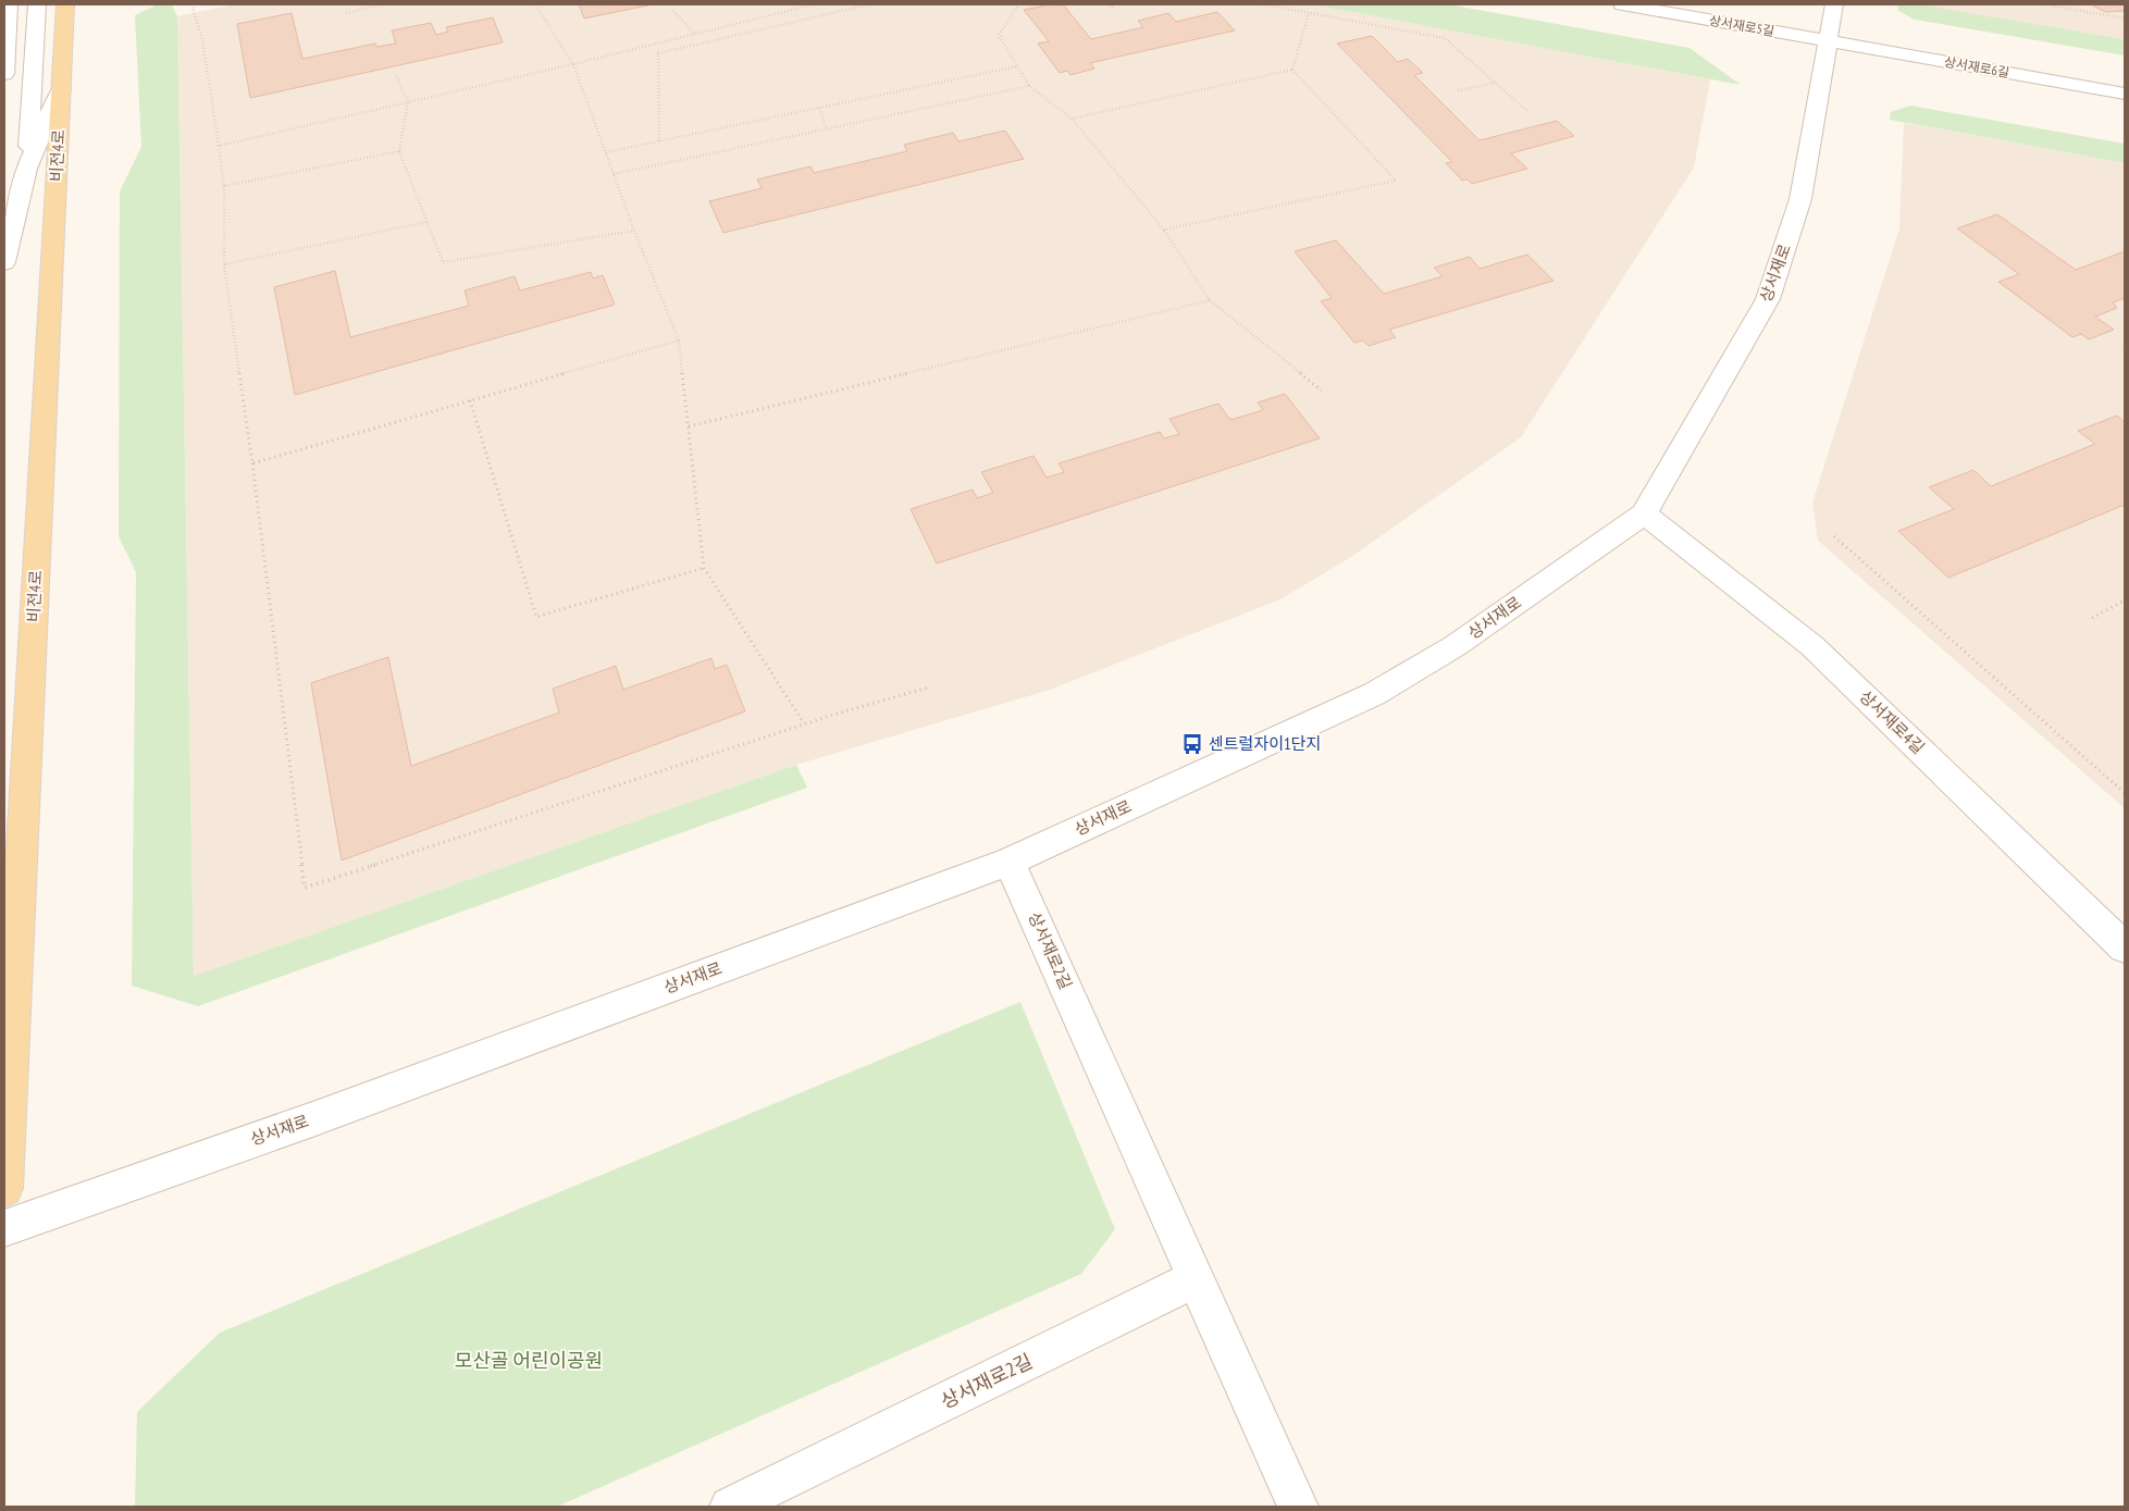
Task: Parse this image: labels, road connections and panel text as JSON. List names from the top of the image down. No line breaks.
{"streets":{"main road":["비전4로"],"street":["상서재로5길","상서재로6길","상서재로","상서재로4길","상서재로2길"]},"crossings":[["상서재로5길","상서재로6길"],["상서재로5길","상서재로"],["상서재로6길","상서재로"],["상서재로","상서재로4길"],["상서재로","상서재로2길"]],"parks":["모산골 어린이공원"],"places":{"bus stop":["센트럴자이1단지"]}}
